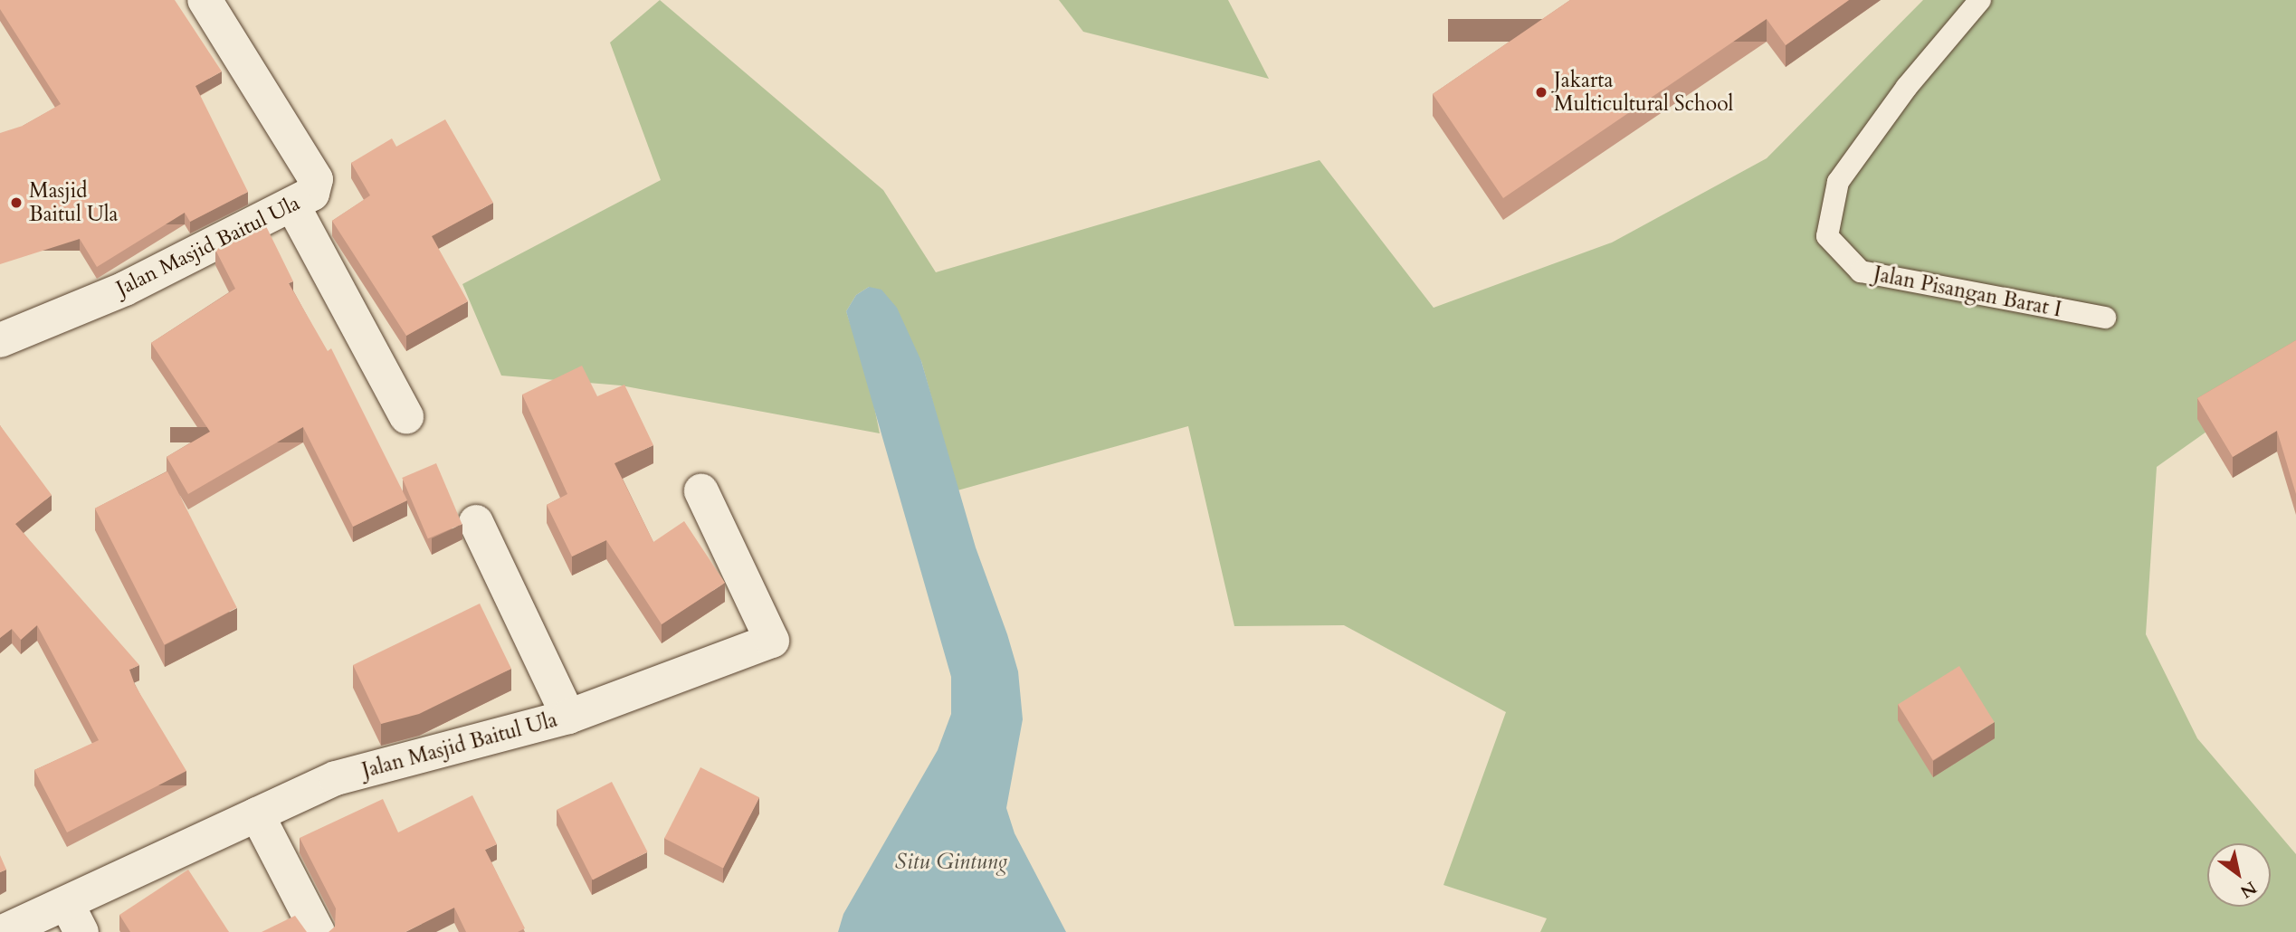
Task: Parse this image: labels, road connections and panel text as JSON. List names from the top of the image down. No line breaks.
{"streets":{"street":["Jalan Masjid Baitul Ula"],"lane":["Jalan Pisangan Barat I"]},"water":["Situ Gintung"],"places":["Jakarta Multicultural School","Masjid Baitul Ula"],"north":"bottom right"}
